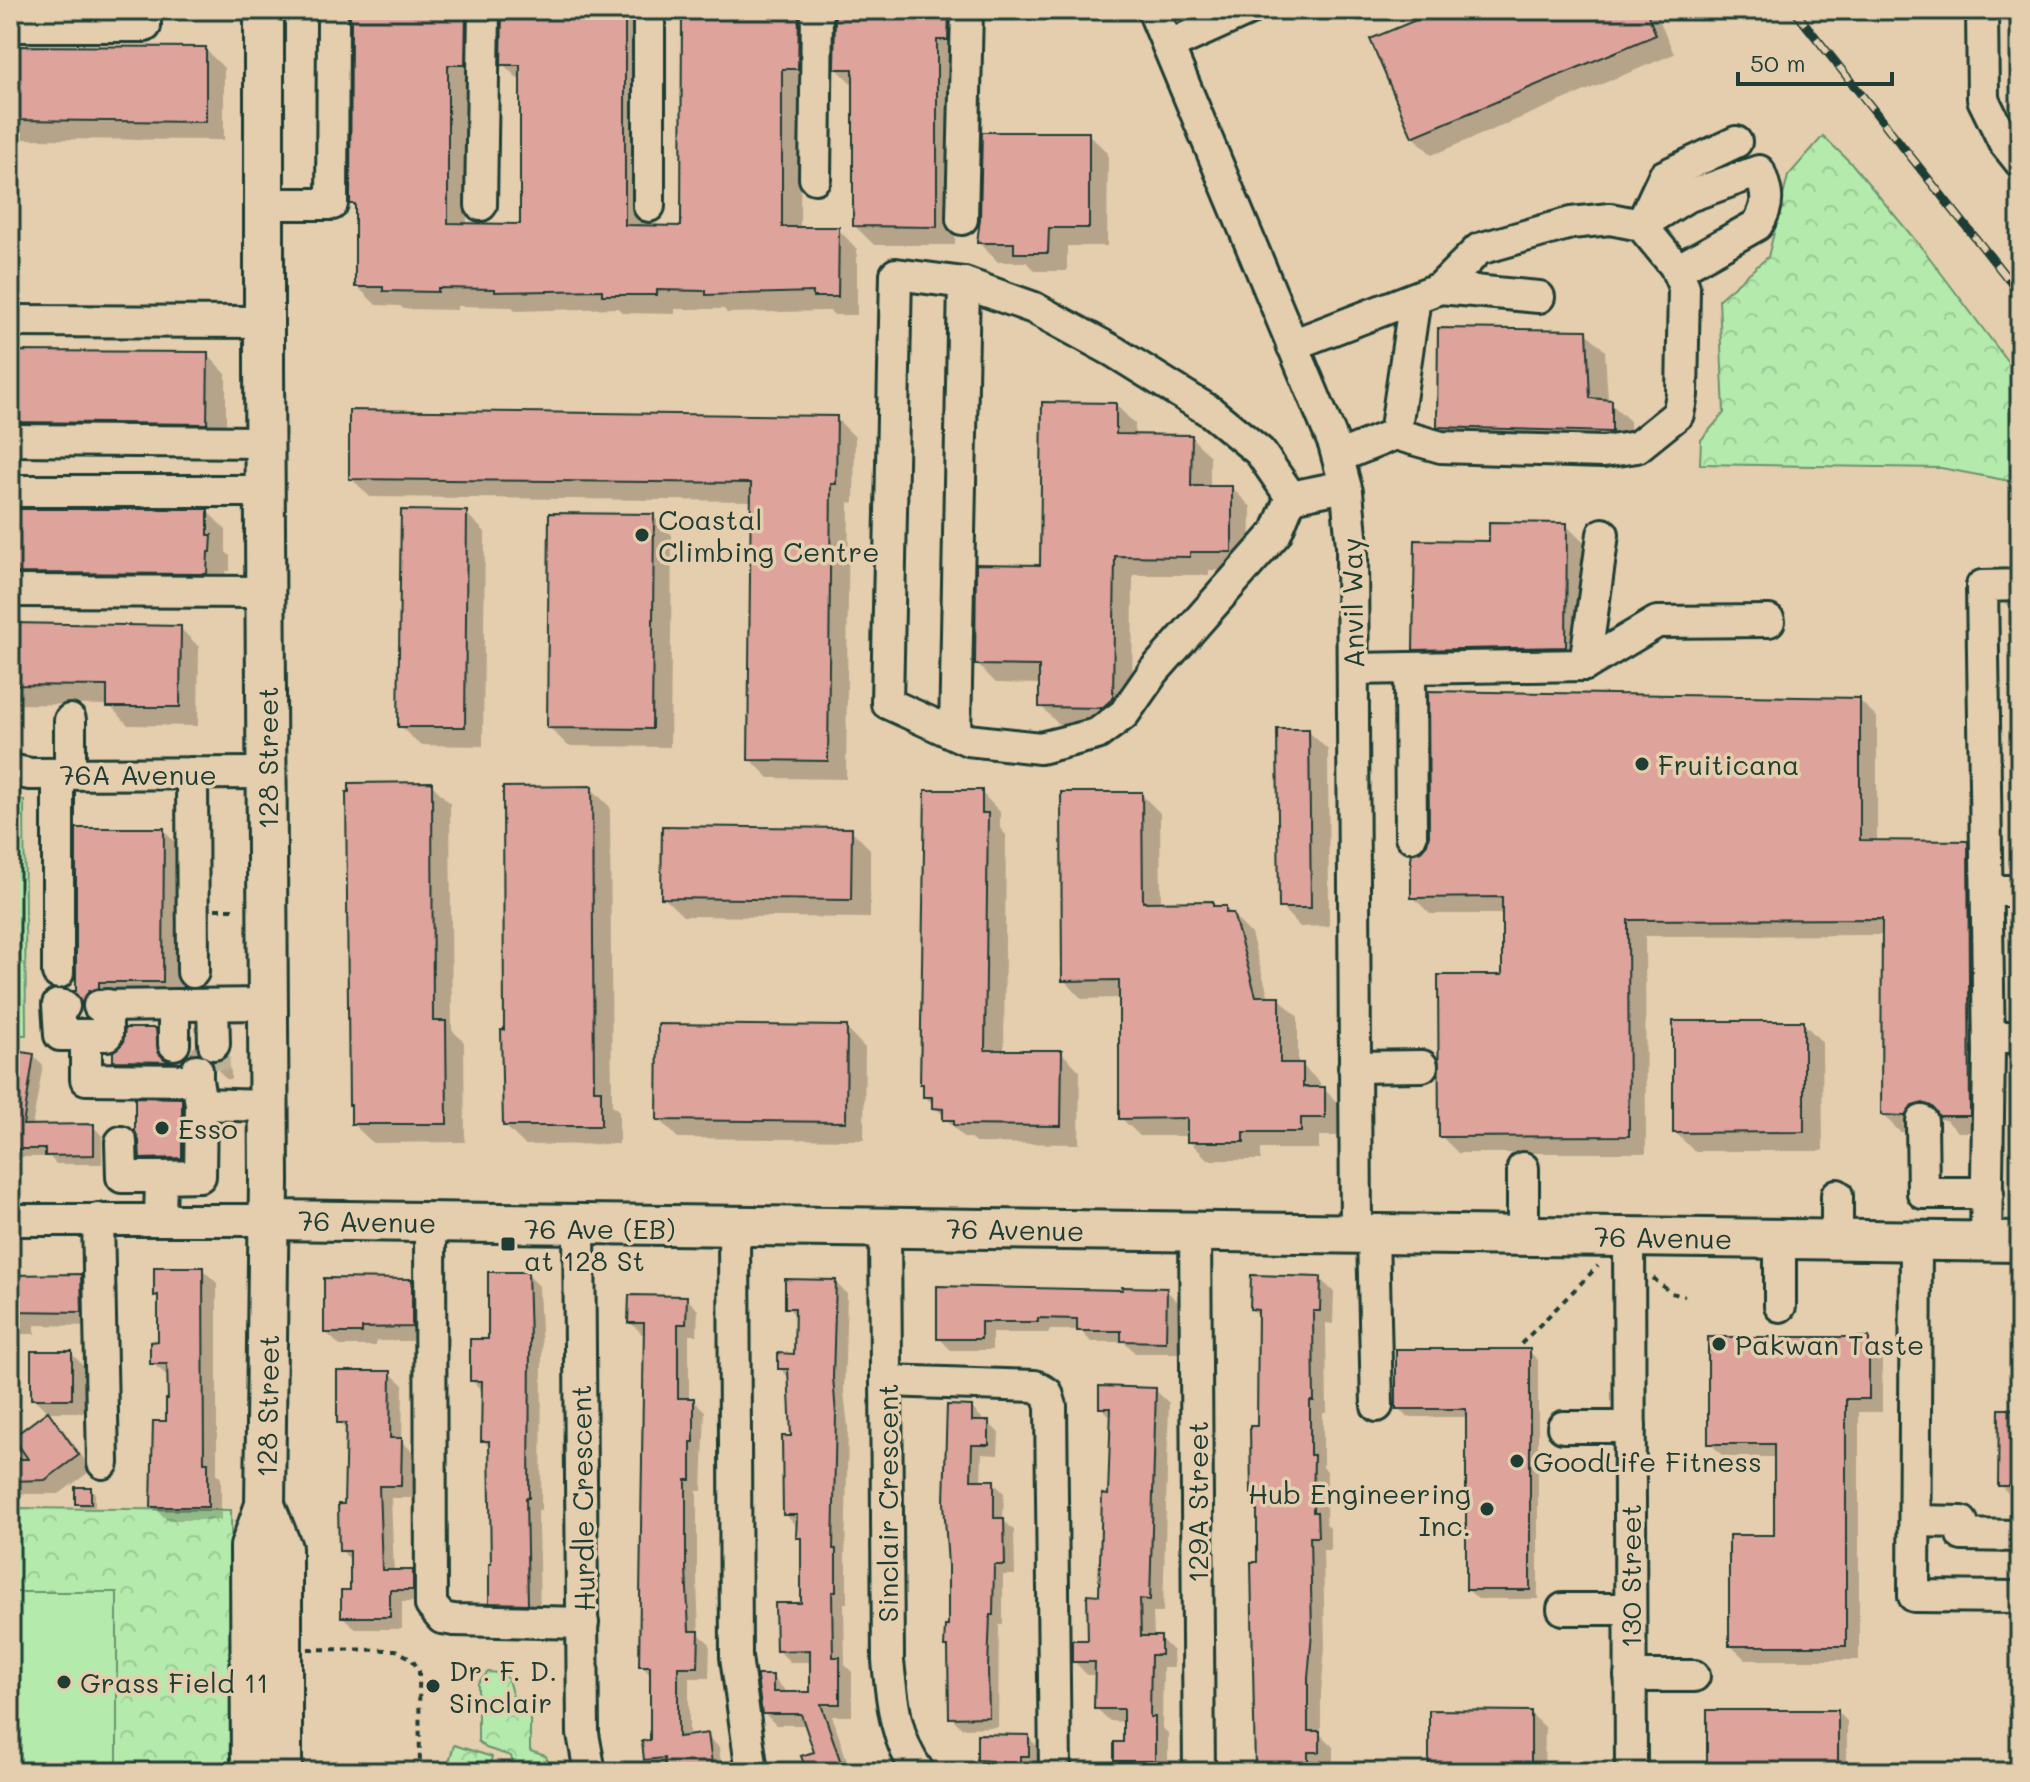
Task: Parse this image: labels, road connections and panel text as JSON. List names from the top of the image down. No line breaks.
{"streets":{"main road":["128 Street","76 Avenue"],"street":["Anvil Way","76A Avenue","Hurdle Crescent","129A Street","Sinclair Crescent","130 Street"]},"crossings":[["Anvil Way","76 Avenue"],["128 Street","76A Avenue"],["128 Street","76 Avenue"],["76 Avenue","Hurdle Crescent"],["76 Avenue","129A Street"],["76 Avenue","Sinclair Crescent"],["76 Avenue","130 Street"]],"places":{"other":["Coastal Climbing Centre","Fruiticana","Esso","Pakwan Taste","GoodLife Fitness","Hub Engineering Inc.","Grass Field 11","Dr. F. D. Sinclair"],"transit":["76 Ave (EB) at 128 St"]},"scale_bar":"50 m"}
